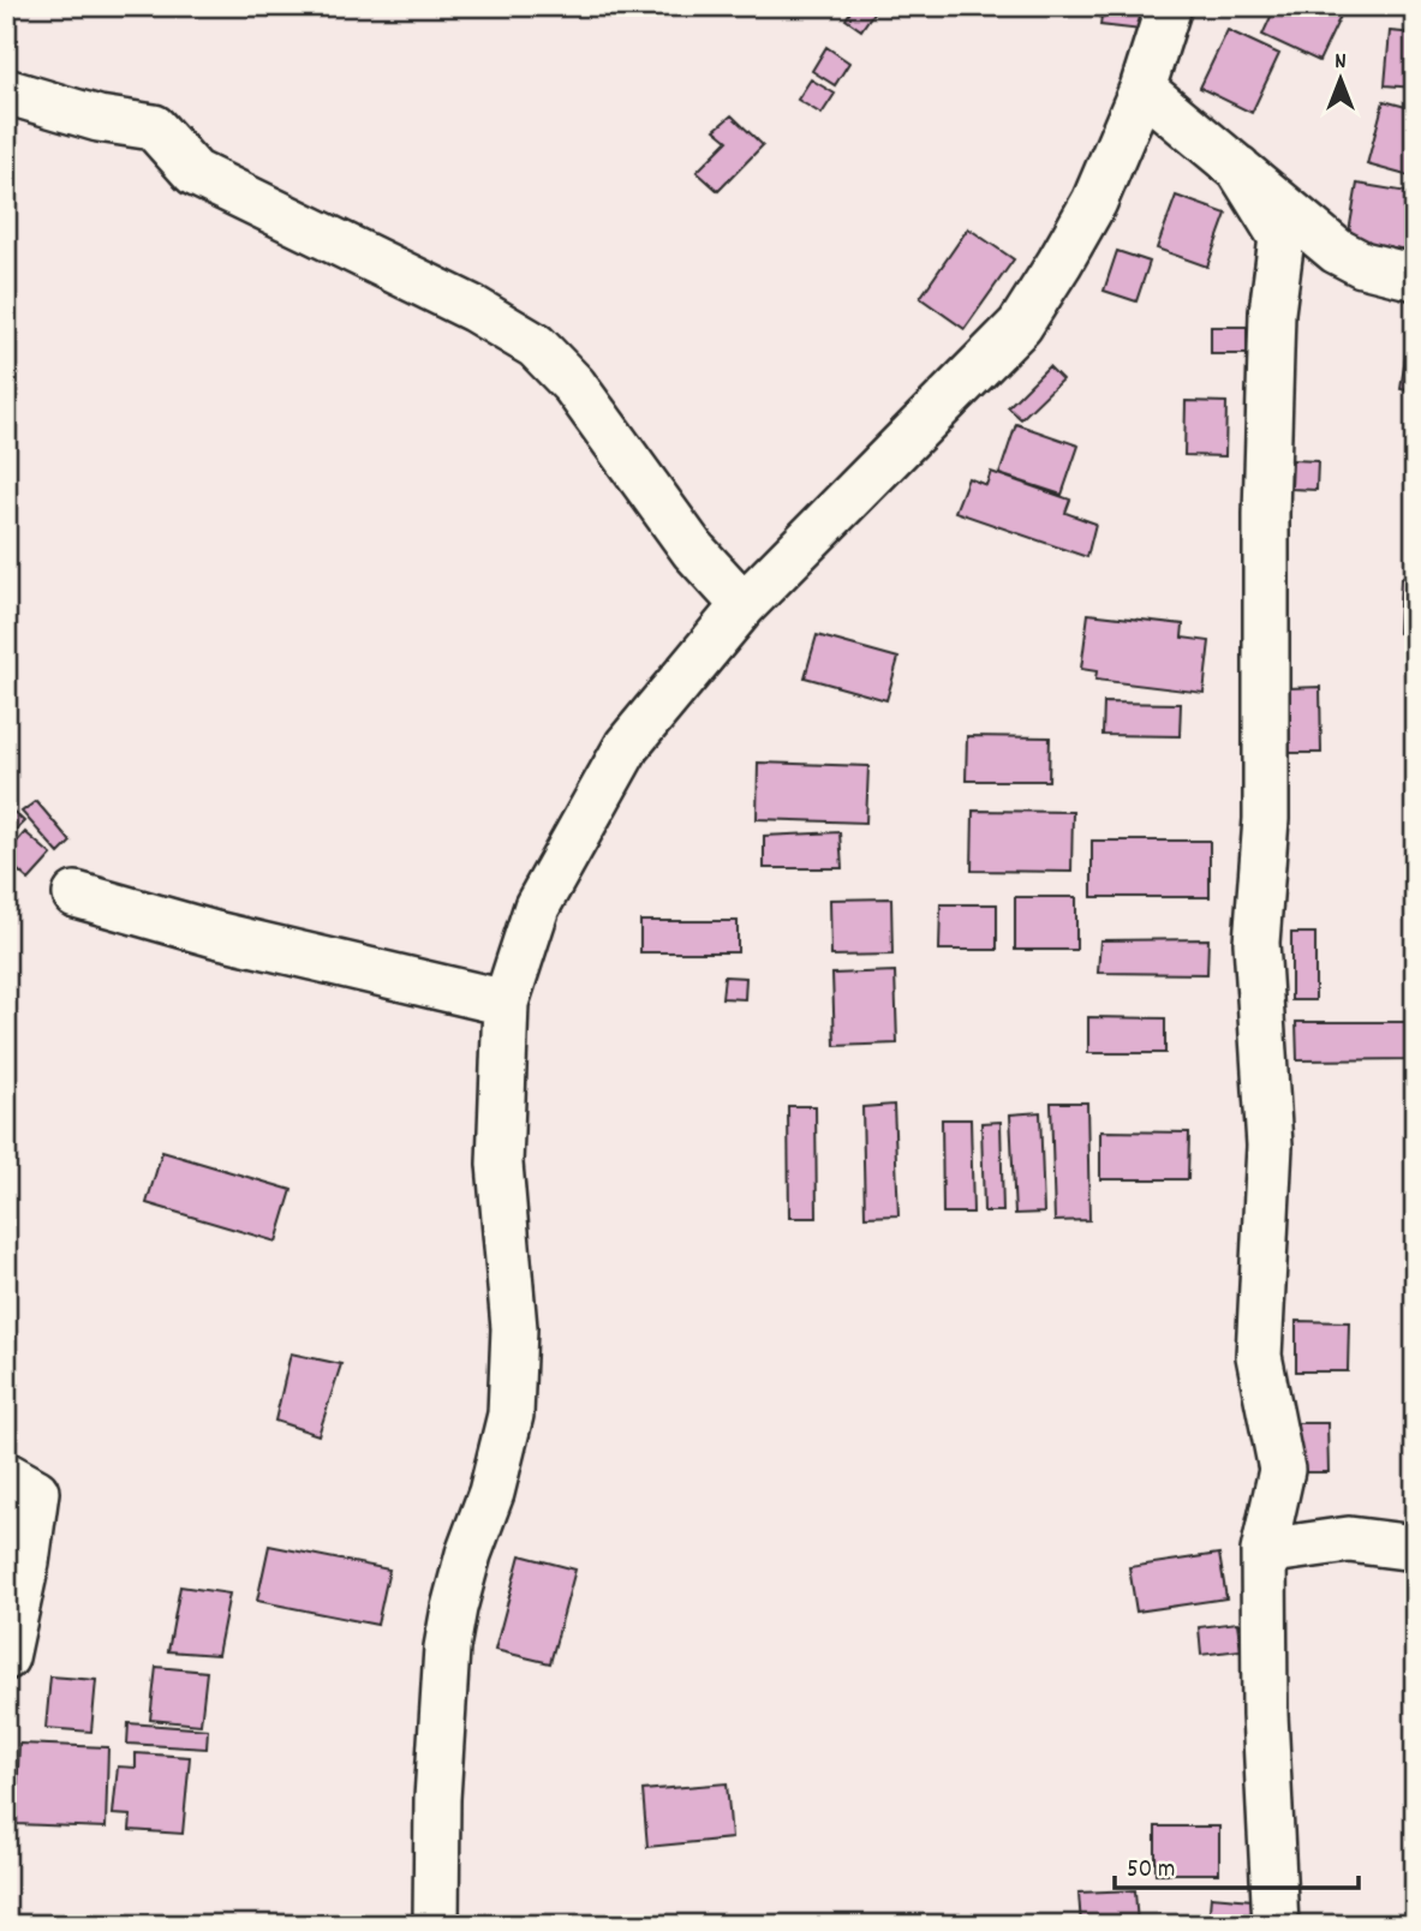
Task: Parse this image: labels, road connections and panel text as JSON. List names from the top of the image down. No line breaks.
{"scale_bar":"50 m","north":"top"}
